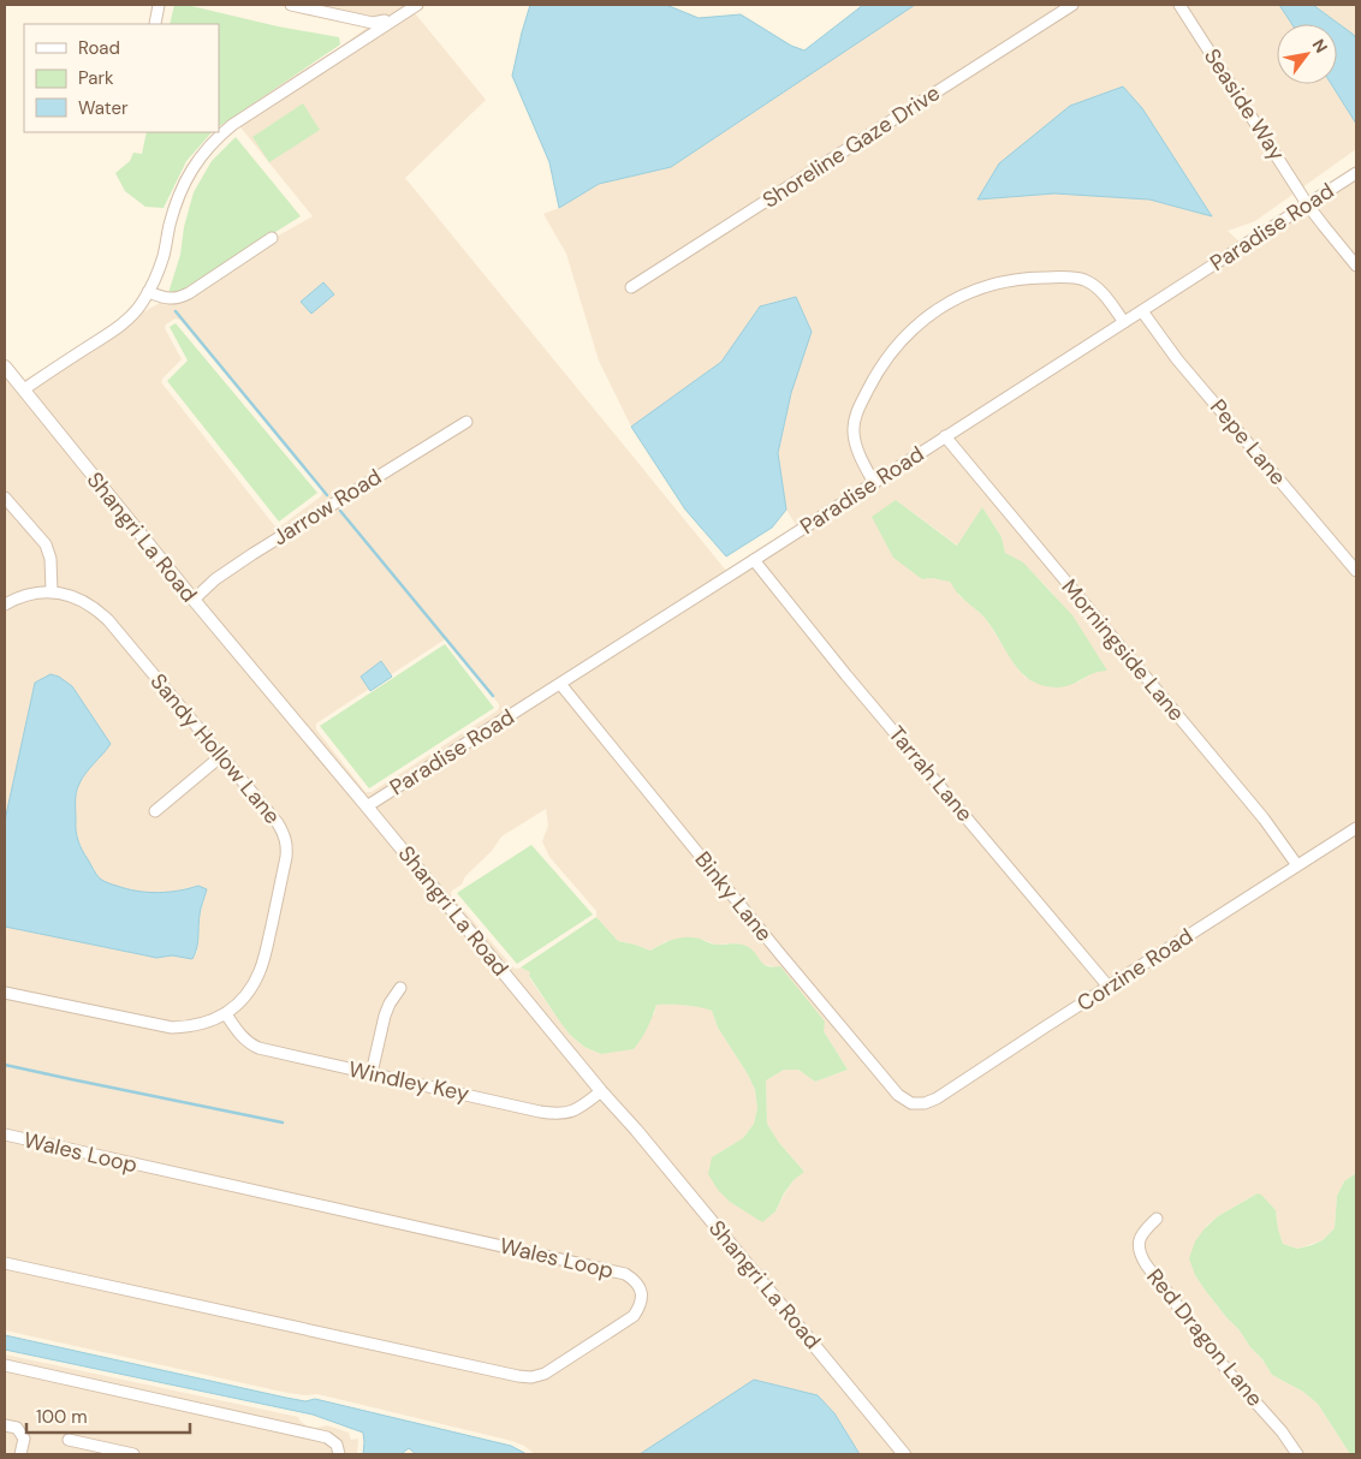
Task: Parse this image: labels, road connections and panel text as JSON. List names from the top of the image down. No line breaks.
{"streets":{"street":["Seaside Way","Shoreline Gaze Drive","Paradise Road","Pepe Lane","Jarrow Road","Shangri La Road","Morningside Lane","Sandy Hollow Lane","Tarrah Lane","Binky Lane","Corzine Road","Windley Key","Wales Loop","Red Dragon Lane"]},"crossings":[["Seaside Way","Paradise Road"],["Paradise Road","Pepe Lane"],["Paradise Road","Shangri La Road"],["Paradise Road","Morningside Lane"],["Paradise Road","Tarrah Lane"],["Paradise Road","Binky Lane"],["Jarrow Road","Shangri La Road"],["Shangri La Road","Windley Key"],["Morningside Lane","Corzine Road"],["Sandy Hollow Lane","Windley Key"],["Tarrah Lane","Corzine Road"],["Binky Lane","Corzine Road"]],"legend":["Road","Park","Water"],"scale_bar":"100 m","north":"top right"}
